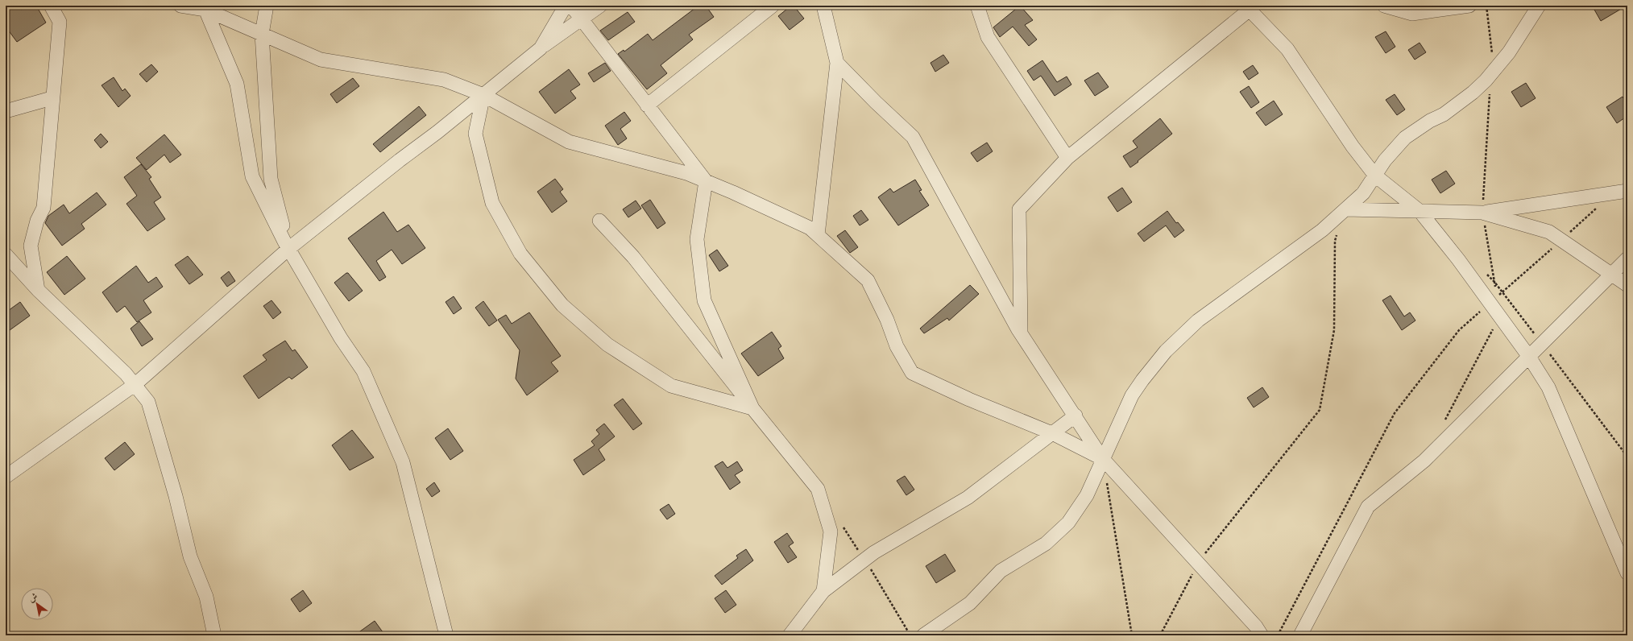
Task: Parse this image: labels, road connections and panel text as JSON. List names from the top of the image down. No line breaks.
{"north":"top left"}
